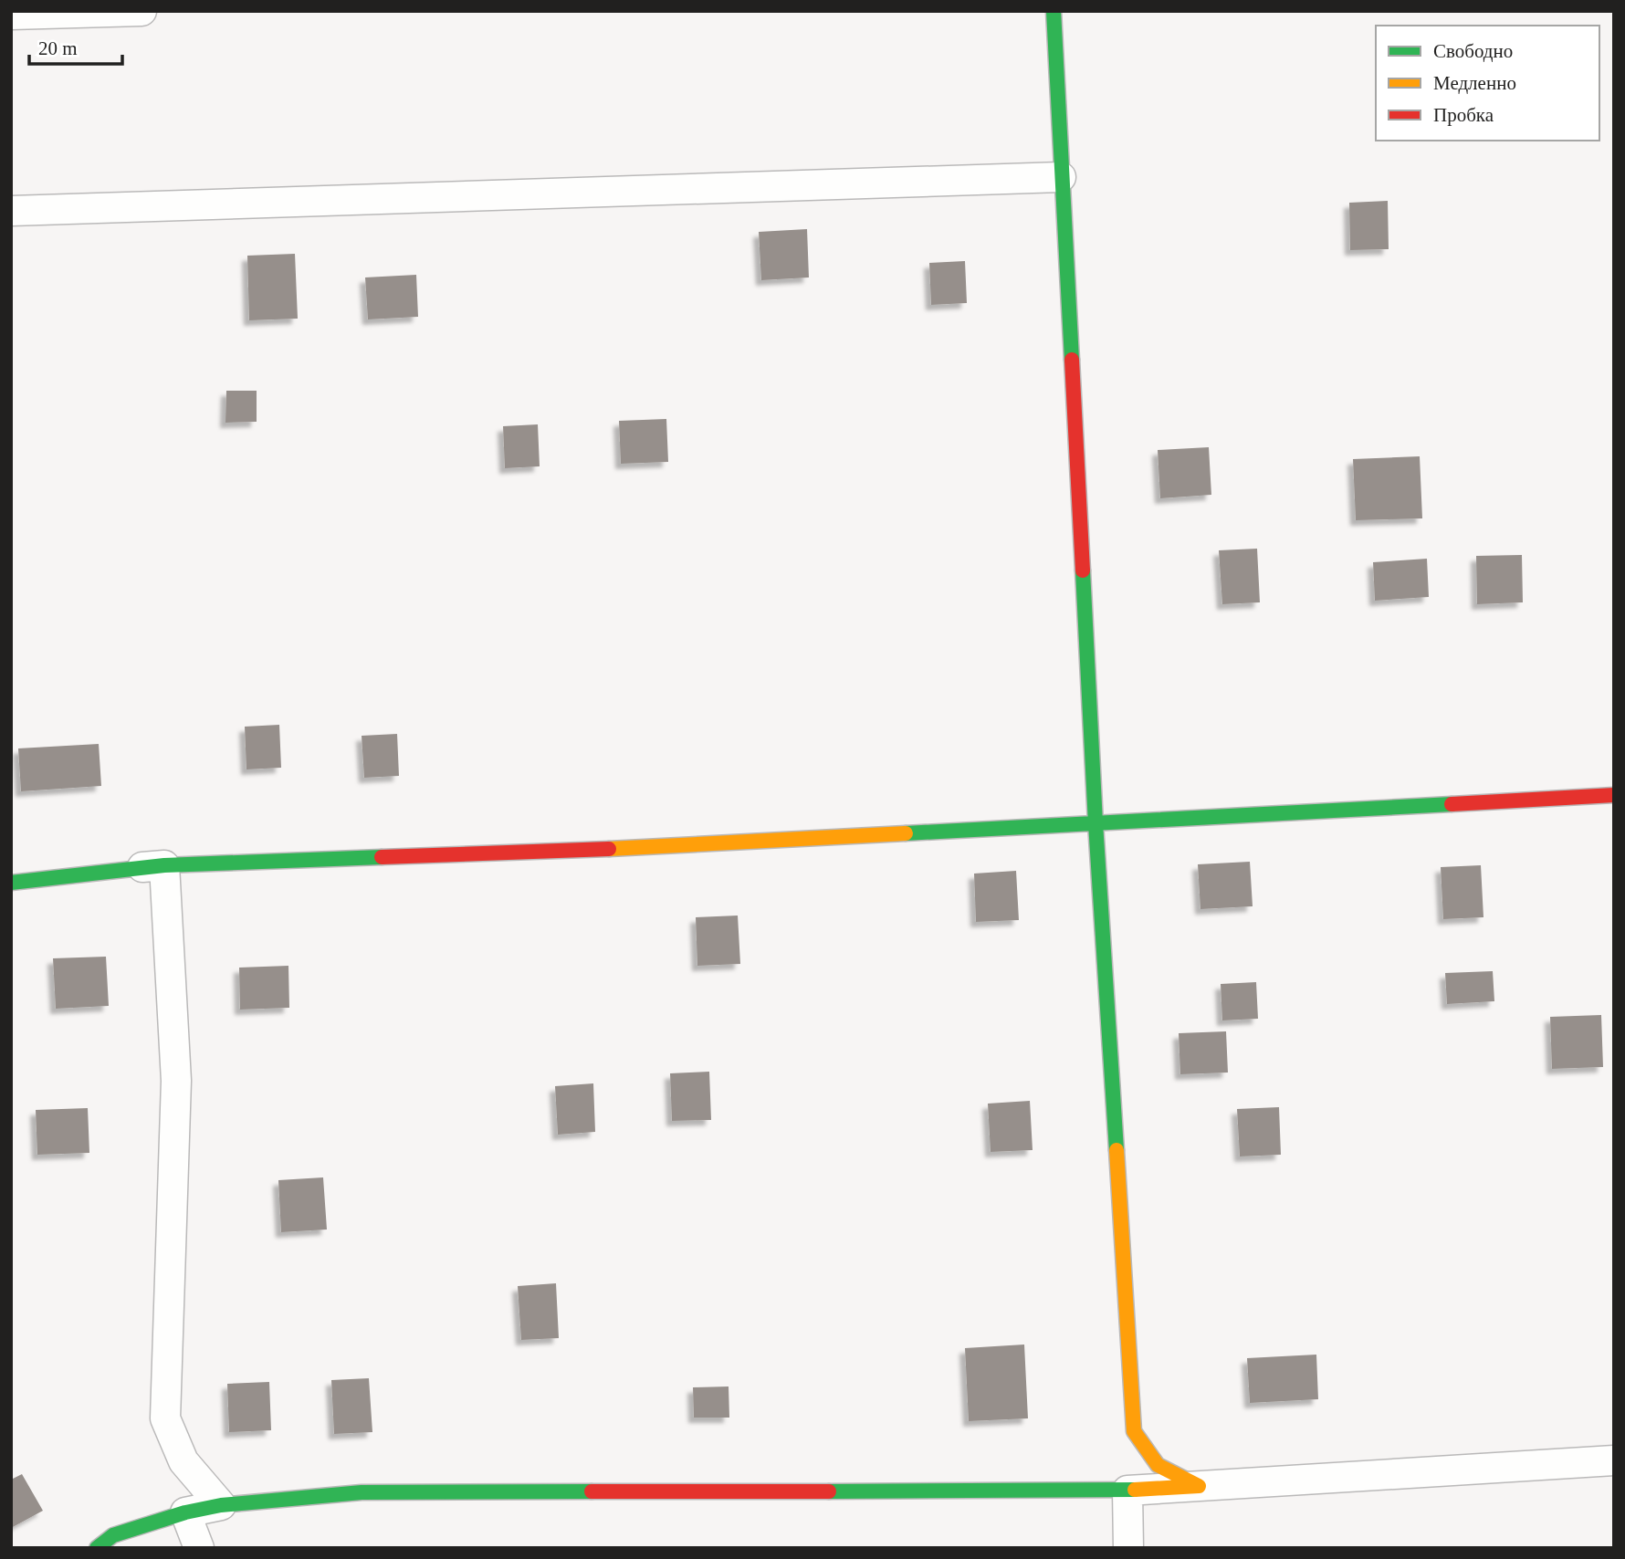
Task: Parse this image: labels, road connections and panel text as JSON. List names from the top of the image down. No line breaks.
{"legend":["Свободно","Медленно","Пробка"],"scale_bar":"20 m"}
